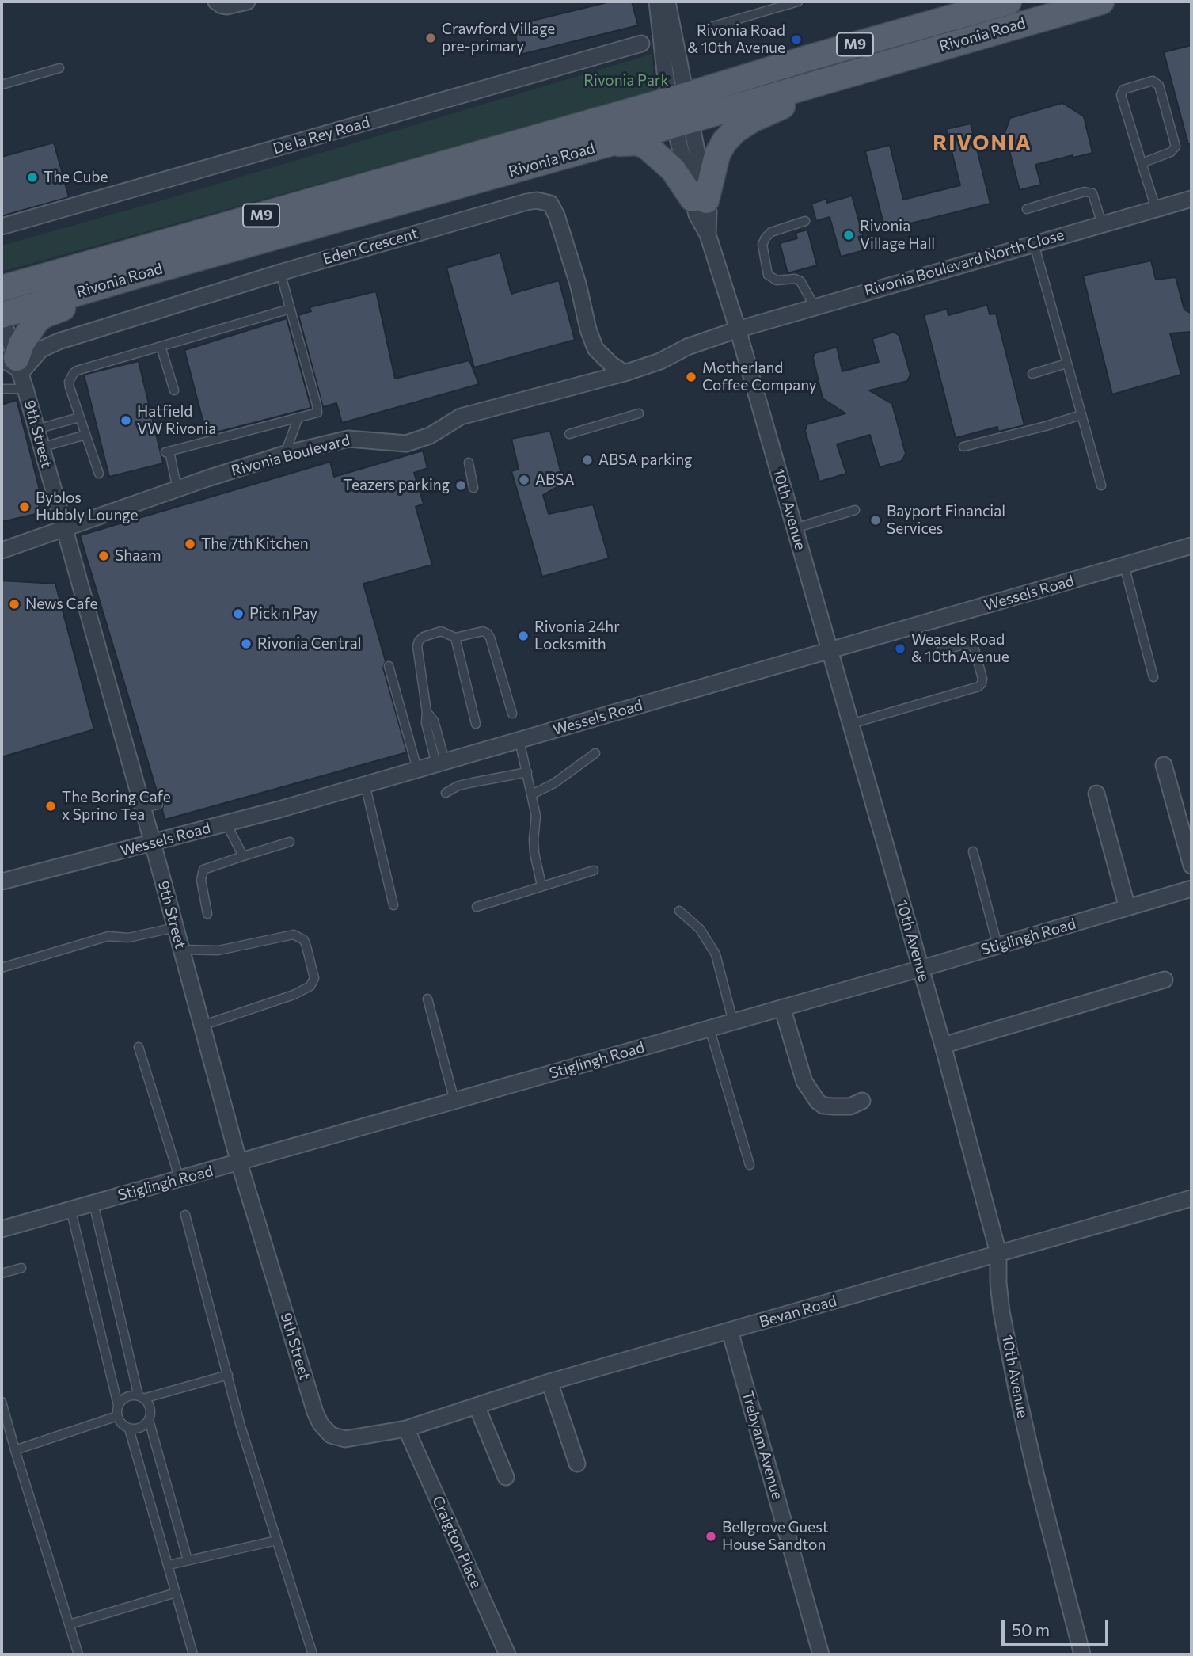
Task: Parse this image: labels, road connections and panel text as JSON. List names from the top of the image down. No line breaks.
{"streets":{"main road":["Rivonia Road","M9"],"street":["De la Rey Road","Eden Crescent","Rivonia Boulevard North Close","9th Street","Rivonia Boulevard","10th Avenue","Wessels Road","Stiglingh Road","Bevan Road","Trebyam Avenue","Craigton Place"]},"crossings":[["Rivonia Road","9th Street"],["Rivonia Road","10th Avenue"],["Eden Crescent","9th Street"],["Eden Crescent","Rivonia Boulevard"],["Rivonia Boulevard North Close","Rivonia Boulevard"],["Rivonia Boulevard North Close","10th Avenue"],["9th Street","Rivonia Boulevard"],["9th Street","Wessels Road"],["9th Street","Stiglingh Road"],["9th Street","Bevan Road"],["9th Street","Craigton Place"],["Rivonia Boulevard","10th Avenue"],["10th Avenue","Wessels Road"],["10th Avenue","Stiglingh Road"],["10th Avenue","Bevan Road"],["Bevan Road","Trebyam Avenue"],["Bevan Road","Craigton Place"]],"districts":["RIVONIA"],"parks":["Rivonia Park"],"places":["Crawford Village pre-primary","Rivonia Road & 10th Avenue","The Cube","Rivonia Village Hall","Motherland Coffee Company","Hatfield VW Rivonia","ABSA parking","ABSA","Teazers parking","Byblos Hubbly Lounge","Bayport Financial Services","The 7th Kitchen","Shaam","News Cafe","Pick n Pay","Rivonia 24hr Locksmith","Rivonia Central","Weasels Road & 10th Avenue","The Boring Cafe x Sprino Tea","Bellgrove Guest House Sandton"],"scale_bar":"50 m"}
